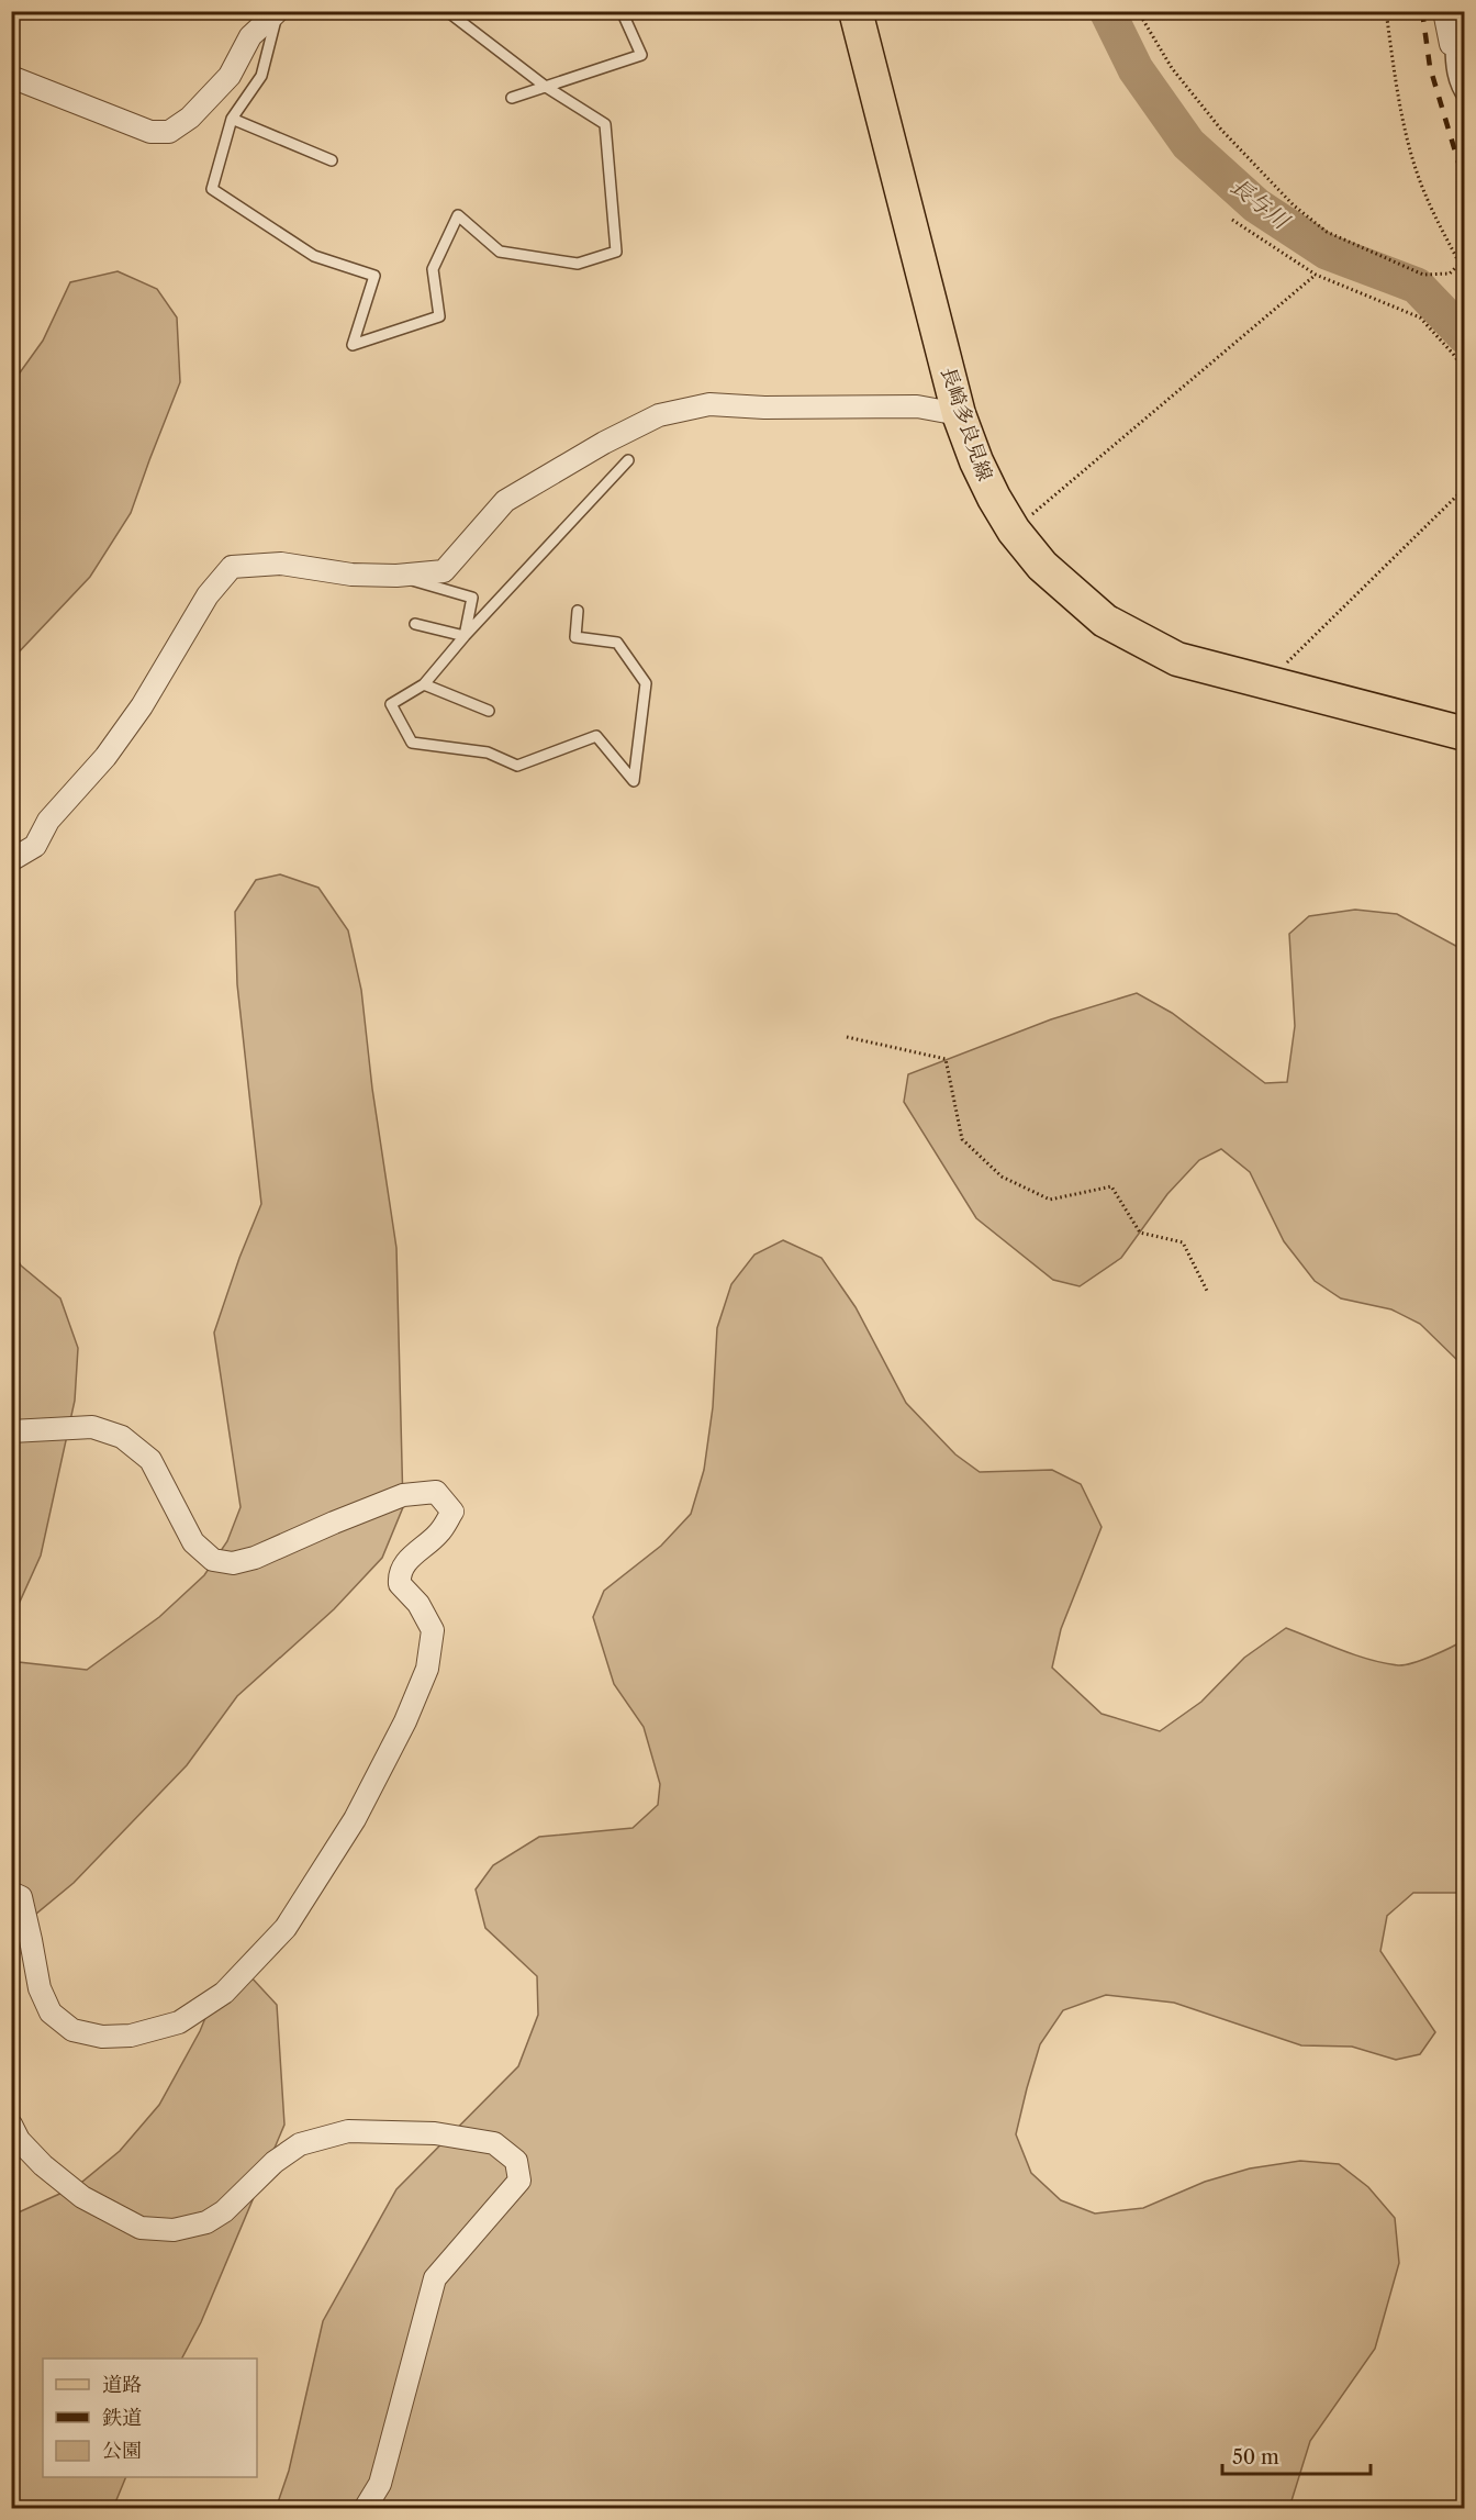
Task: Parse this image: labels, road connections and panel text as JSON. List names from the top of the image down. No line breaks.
{"streets":{"main road":["長崎多良見線"]},"water":["長与川"],"legend":["道路","鉄道","公園"],"scale_bar":"50 m"}
